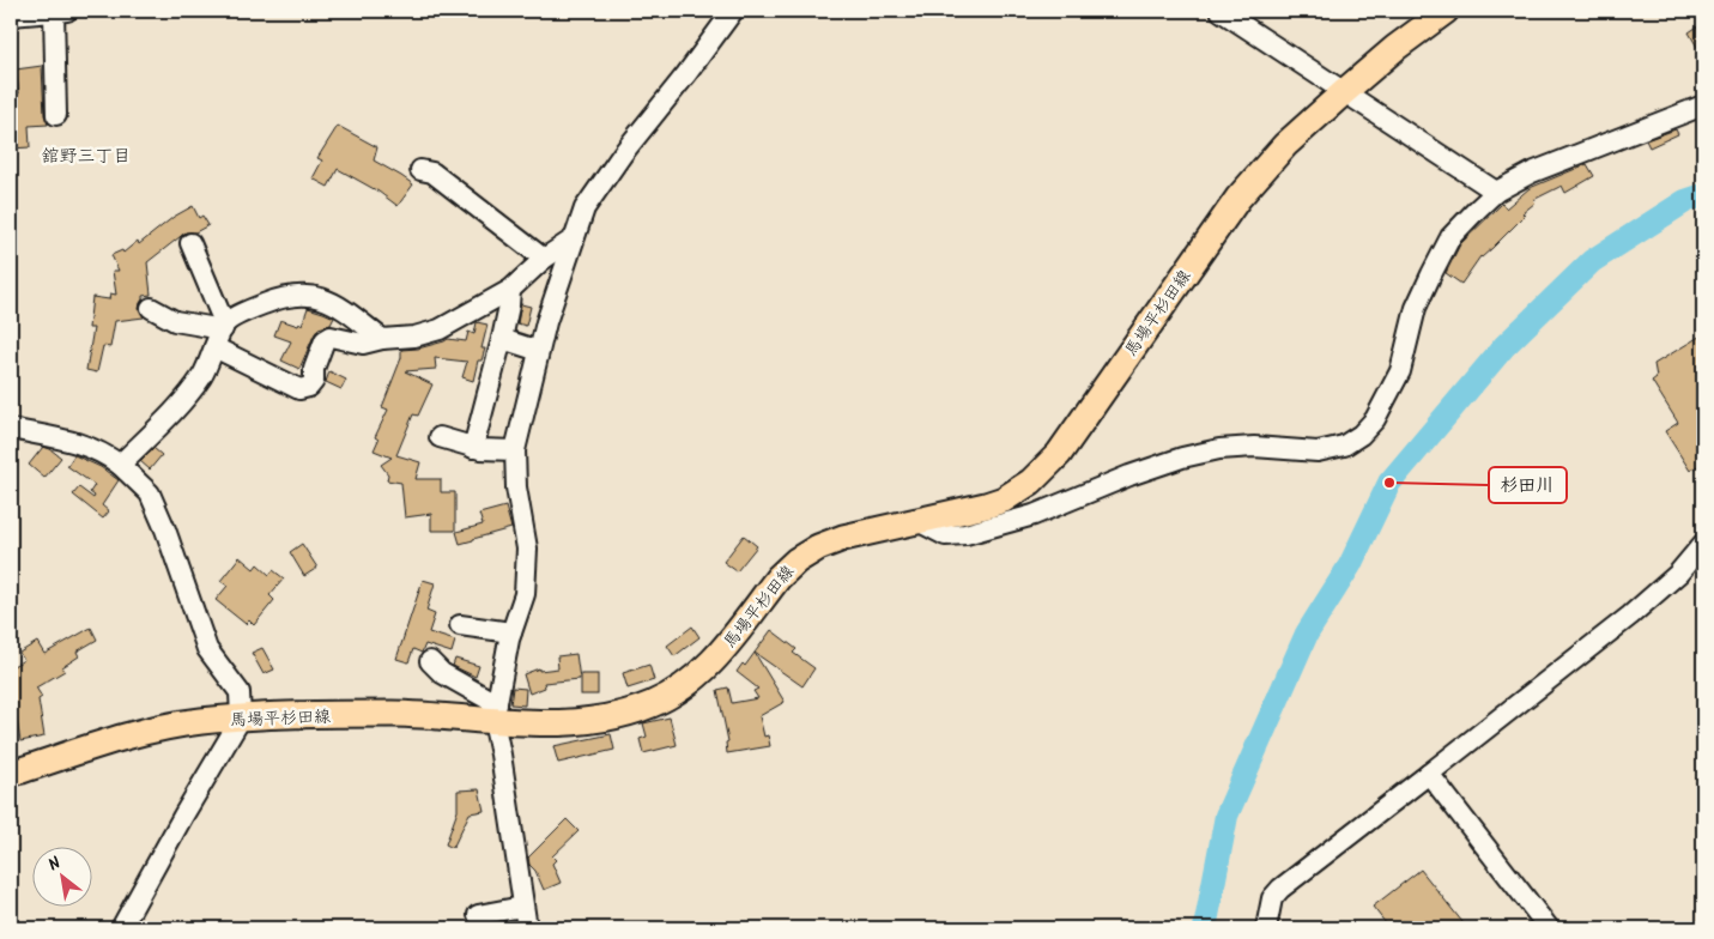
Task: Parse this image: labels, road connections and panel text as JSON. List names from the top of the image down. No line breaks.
{"streets":{"main road":["馬場平杉田線"]},"districts":["舘野三丁目"],"places":["杉田川"],"north":"top left"}
